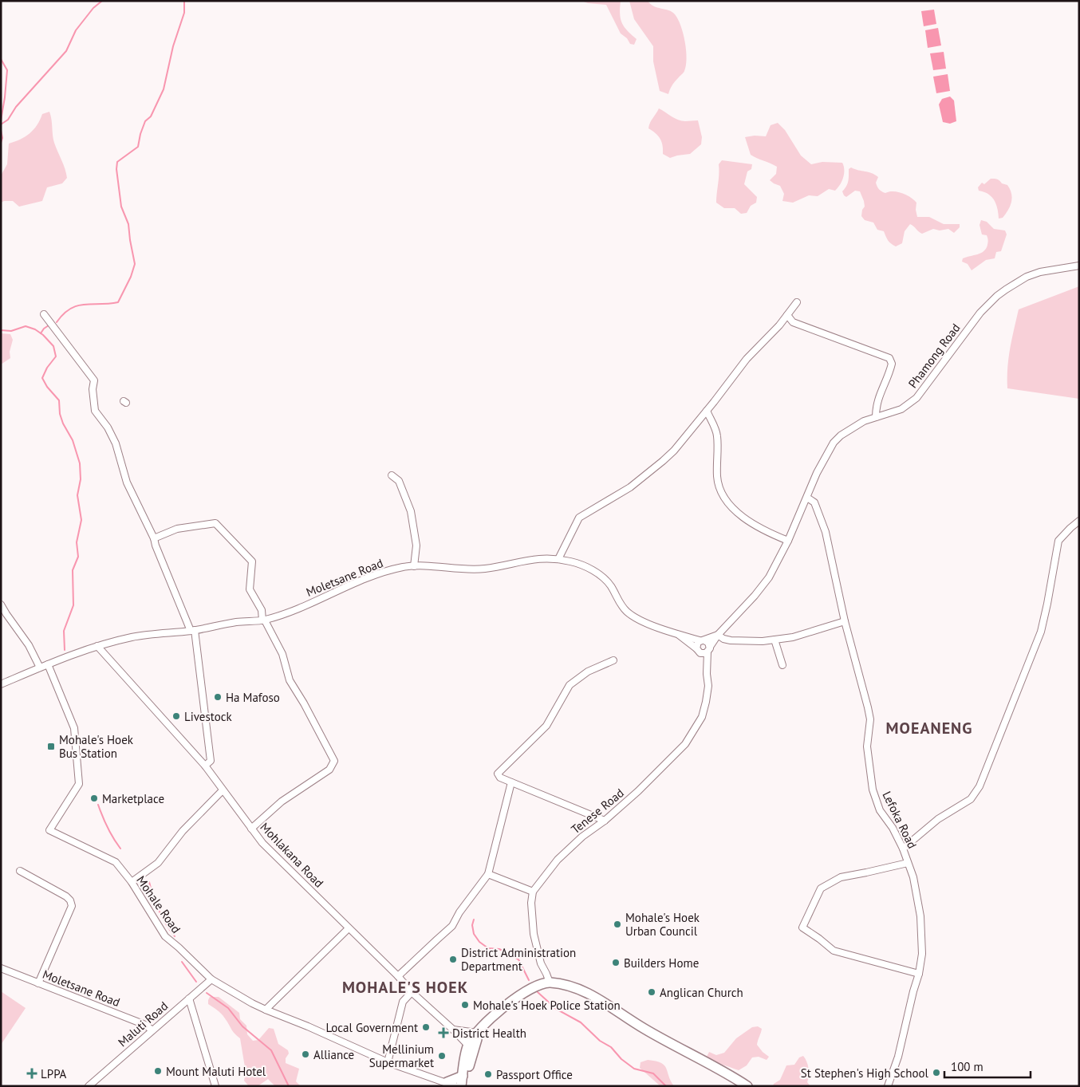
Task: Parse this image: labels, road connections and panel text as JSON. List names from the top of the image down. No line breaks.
{"streets":{"street":["Phamong Road","Moletsane Road","Tenese Road","Lefoka Road","Mohlakana Road","Mohale Road","Maluti Road"]},"crossings":[["Phamong Road","Moletsane Road"],["Phamong Road","Tenese Road"],["Phamong Road","Lefoka Road"],["Moletsane Road","Tenese Road"],["Moletsane Road","Mohlakana Road"],["Moletsane Road","Mohale Road"],["Moletsane Road","Maluti Road"],["Mohale Road","Maluti Road"]],"districts":["MOEANENG","MOHALE'S HOEK"],"places":{"other":["Ha Mafoso","Livestock","Marketplace","Mohale's Hoek Urban Council","District Administration Department","Builders Home","Anglican Church","Mohale's Hoek Police Station","Local Government","Alliance","Mellinium Supermarket","Mount Maluti Hotel","St Stephen's High School","Passport Office"],"transit":["Mohale's Hoek Bus Station"],"health":["District Health","LPPA"]},"scale_bar":"100 m"}
